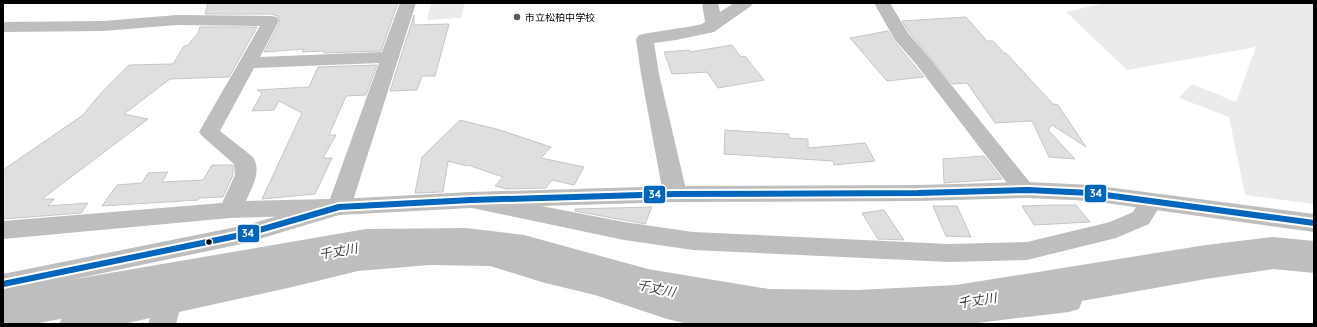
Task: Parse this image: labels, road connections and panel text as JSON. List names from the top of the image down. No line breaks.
{"water":["千丈川"],"places":["市立松柏中学校"],"lines":["transit line 34"]}
